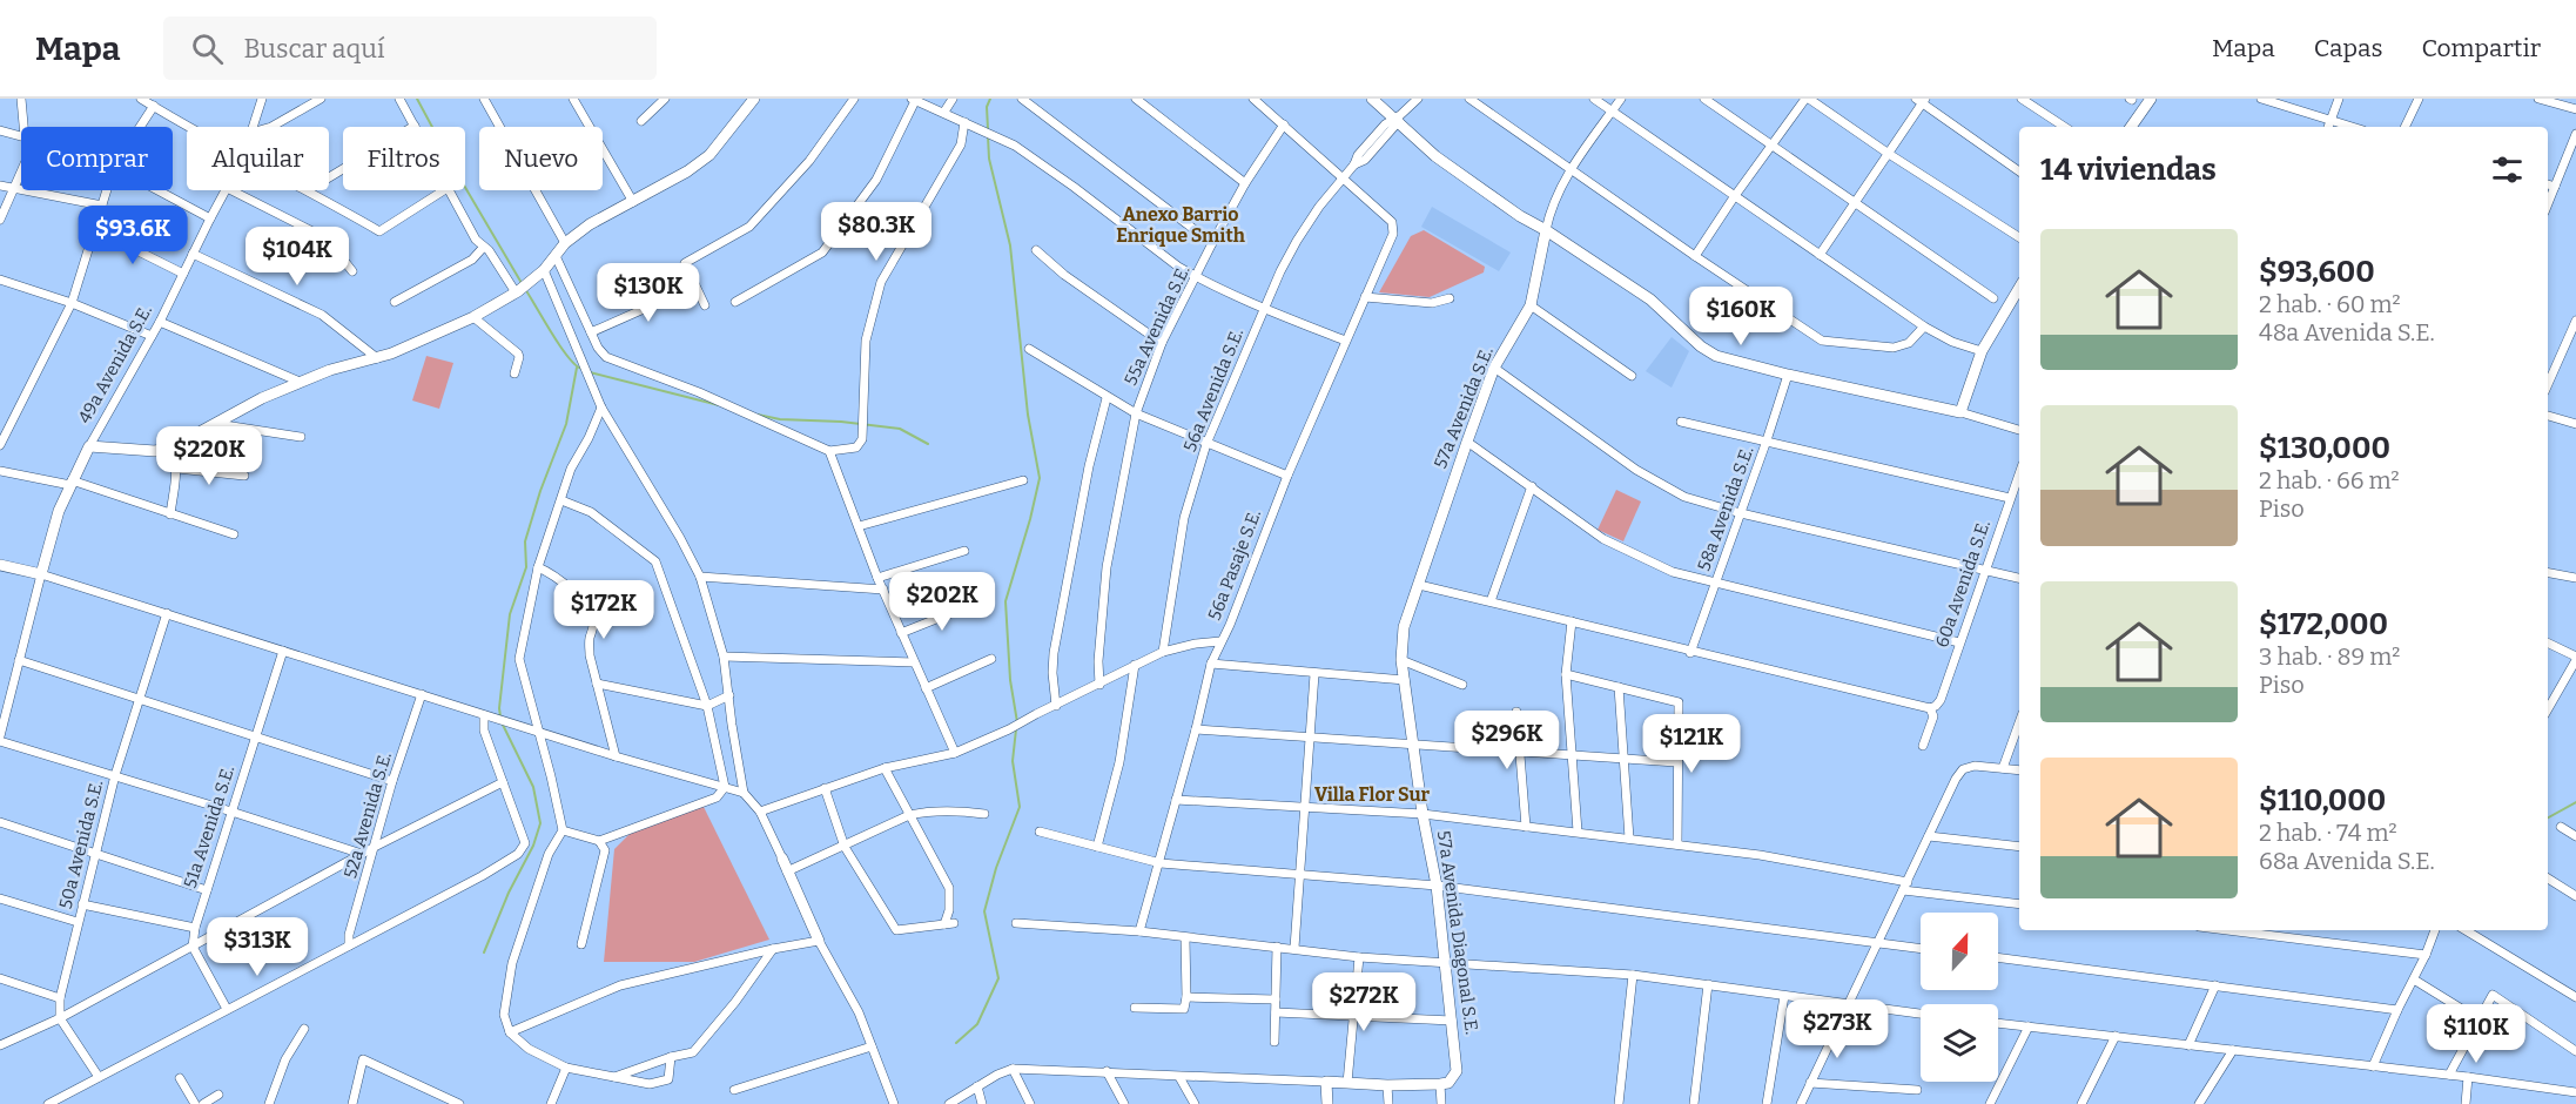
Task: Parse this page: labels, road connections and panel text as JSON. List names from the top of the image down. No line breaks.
{"streets":{"street":["55a Avenida S.E.","49a Avenida S.E.","56a Avenida S.E.","57a Avenida S.E.","58a Avenida S.E.","56a Pasaje S.E.","60a Avenida S.E.","52a Avenida S.E.","51a Avenida S.E.","50a Avenida S.E.","57a Avenida Diagonal S.E."]},"crossings":[["56a Avenida S.E.","56a Pasaje S.E."],["57a Avenida S.E.","57a Avenida Diagonal S.E."]],"districts":["Anexo Barrio Enrique Smith","Villa Flor Sur"],"north":"top","page":{"header":"Mapa","search":"Buscar aquí","nav":["Mapa","Capas","Compartir"],"chip":["Comprar","Alquilar","Filtros","Nuevo"],"heading":"14 viviendas","price":["$80.3K","$93.6K","$104K","$130K","$160K","$220K","$202K","$172K","$296K","$121K","$313K","$272K","$273K","$110K"],"list":[{"name":"$93,600","note":"2 hab. · 60 m² · 48a Avenida S.E."},{"name":"$130,000","note":"2 hab. · 66 m² · Piso"},{"name":"$172,000","note":"3 hab. · 89 m² · Piso"},{"name":"$110,000","note":"2 hab. · 74 m² · 68a Avenida S.E."}]}}
